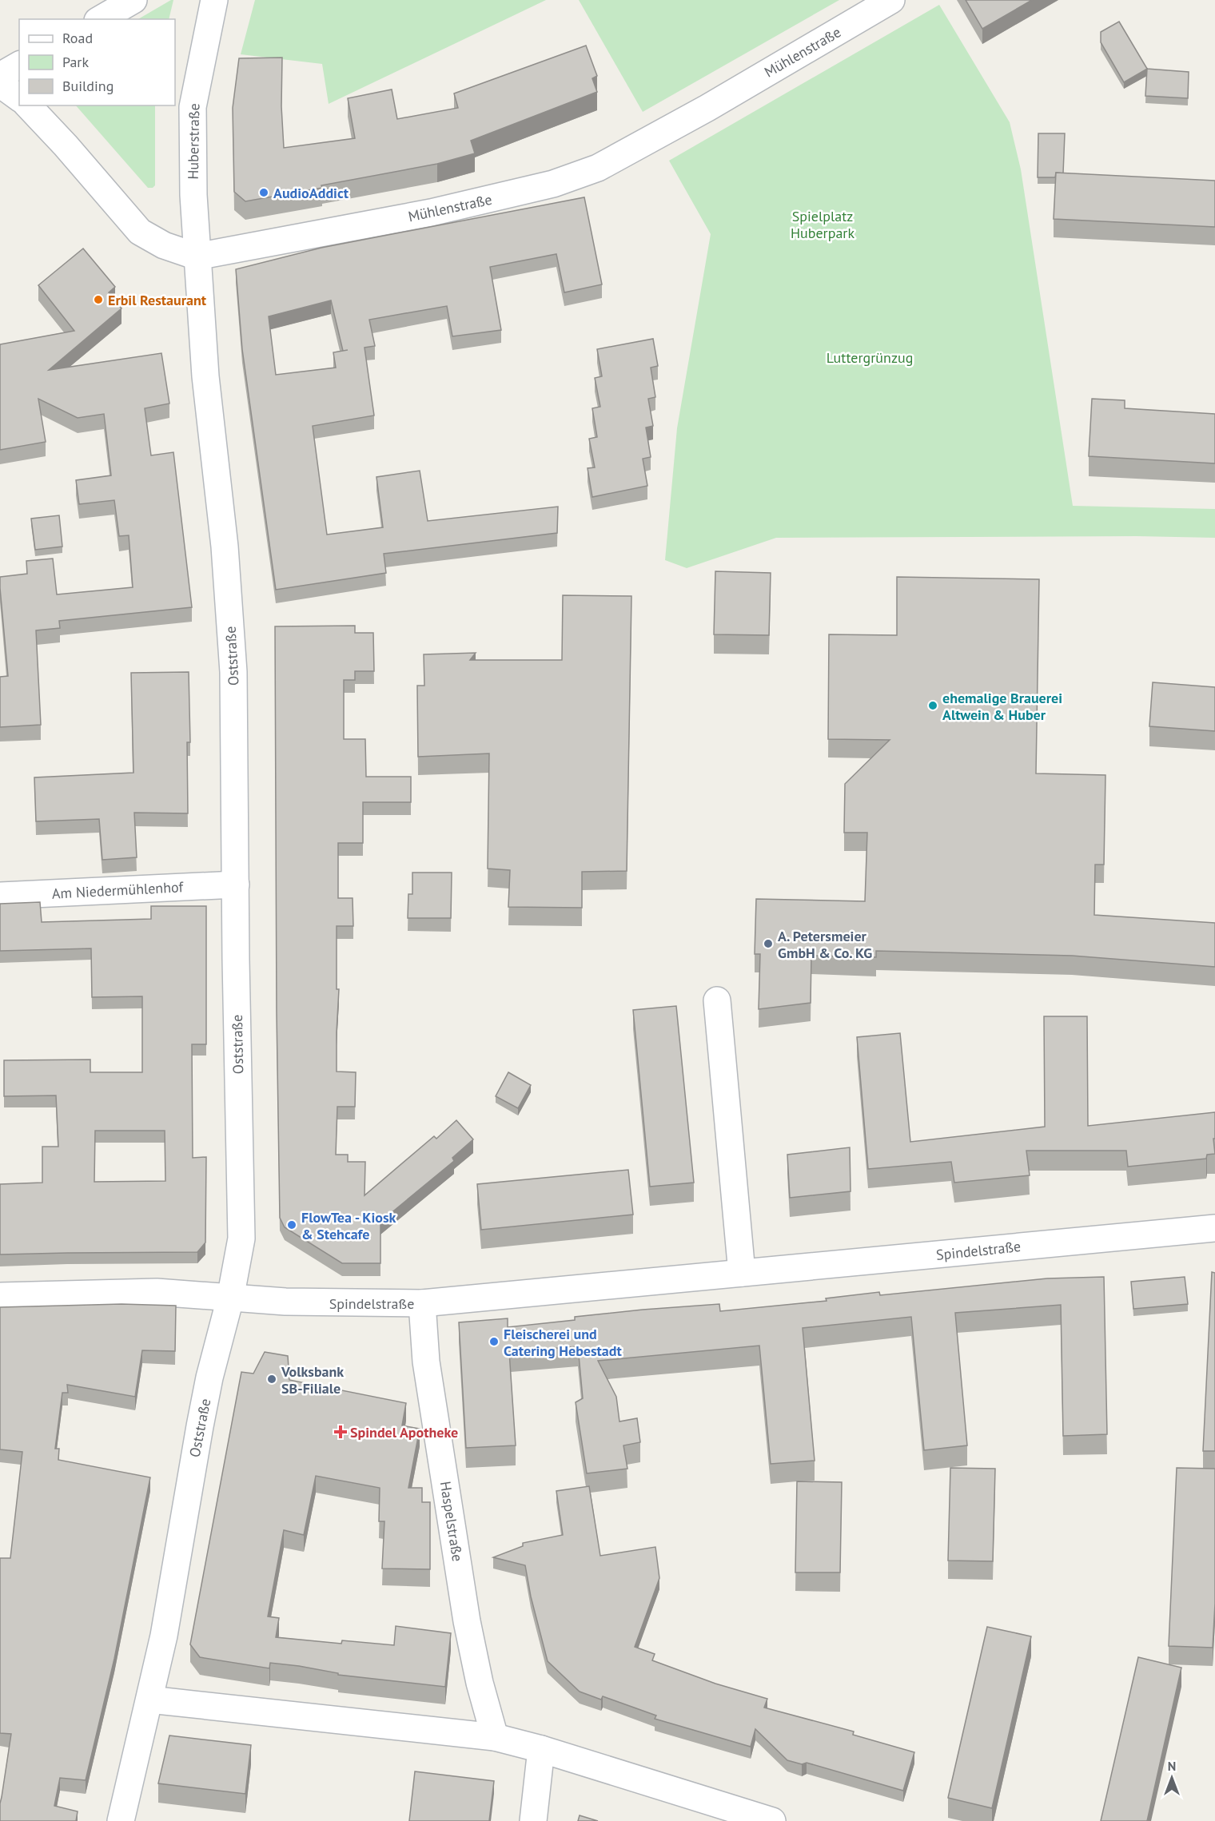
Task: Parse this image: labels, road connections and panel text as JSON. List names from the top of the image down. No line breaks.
{"streets":{"street":["Mühlenstraße","Huberstraße","Oststraße","Am Niedermühlenhof","Spindelstraße","Haspelstraße"]},"crossings":[["Mühlenstraße","Huberstraße"],["Mühlenstraße","Oststraße"],["Huberstraße","Oststraße"],["Oststraße","Am Niedermühlenhof"],["Oststraße","Spindelstraße"],["Spindelstraße","Haspelstraße"]],"parks":["Spielplatz Huberpark","Luttergrünzug"],"places":{"other":["AudioAddict","Erbil Restaurant","ehemalige Brauerei Altwein & Huber","A. Petersmeier GmbH & Co. KG","FlowTea - Kiosk & Stehcafe","Fleischerei und Catering Hebestadt","Volksbank SB-Filiale"],"health":["Spindel Apotheke"]},"legend":["Road","Park","Building"],"north":"top"}
